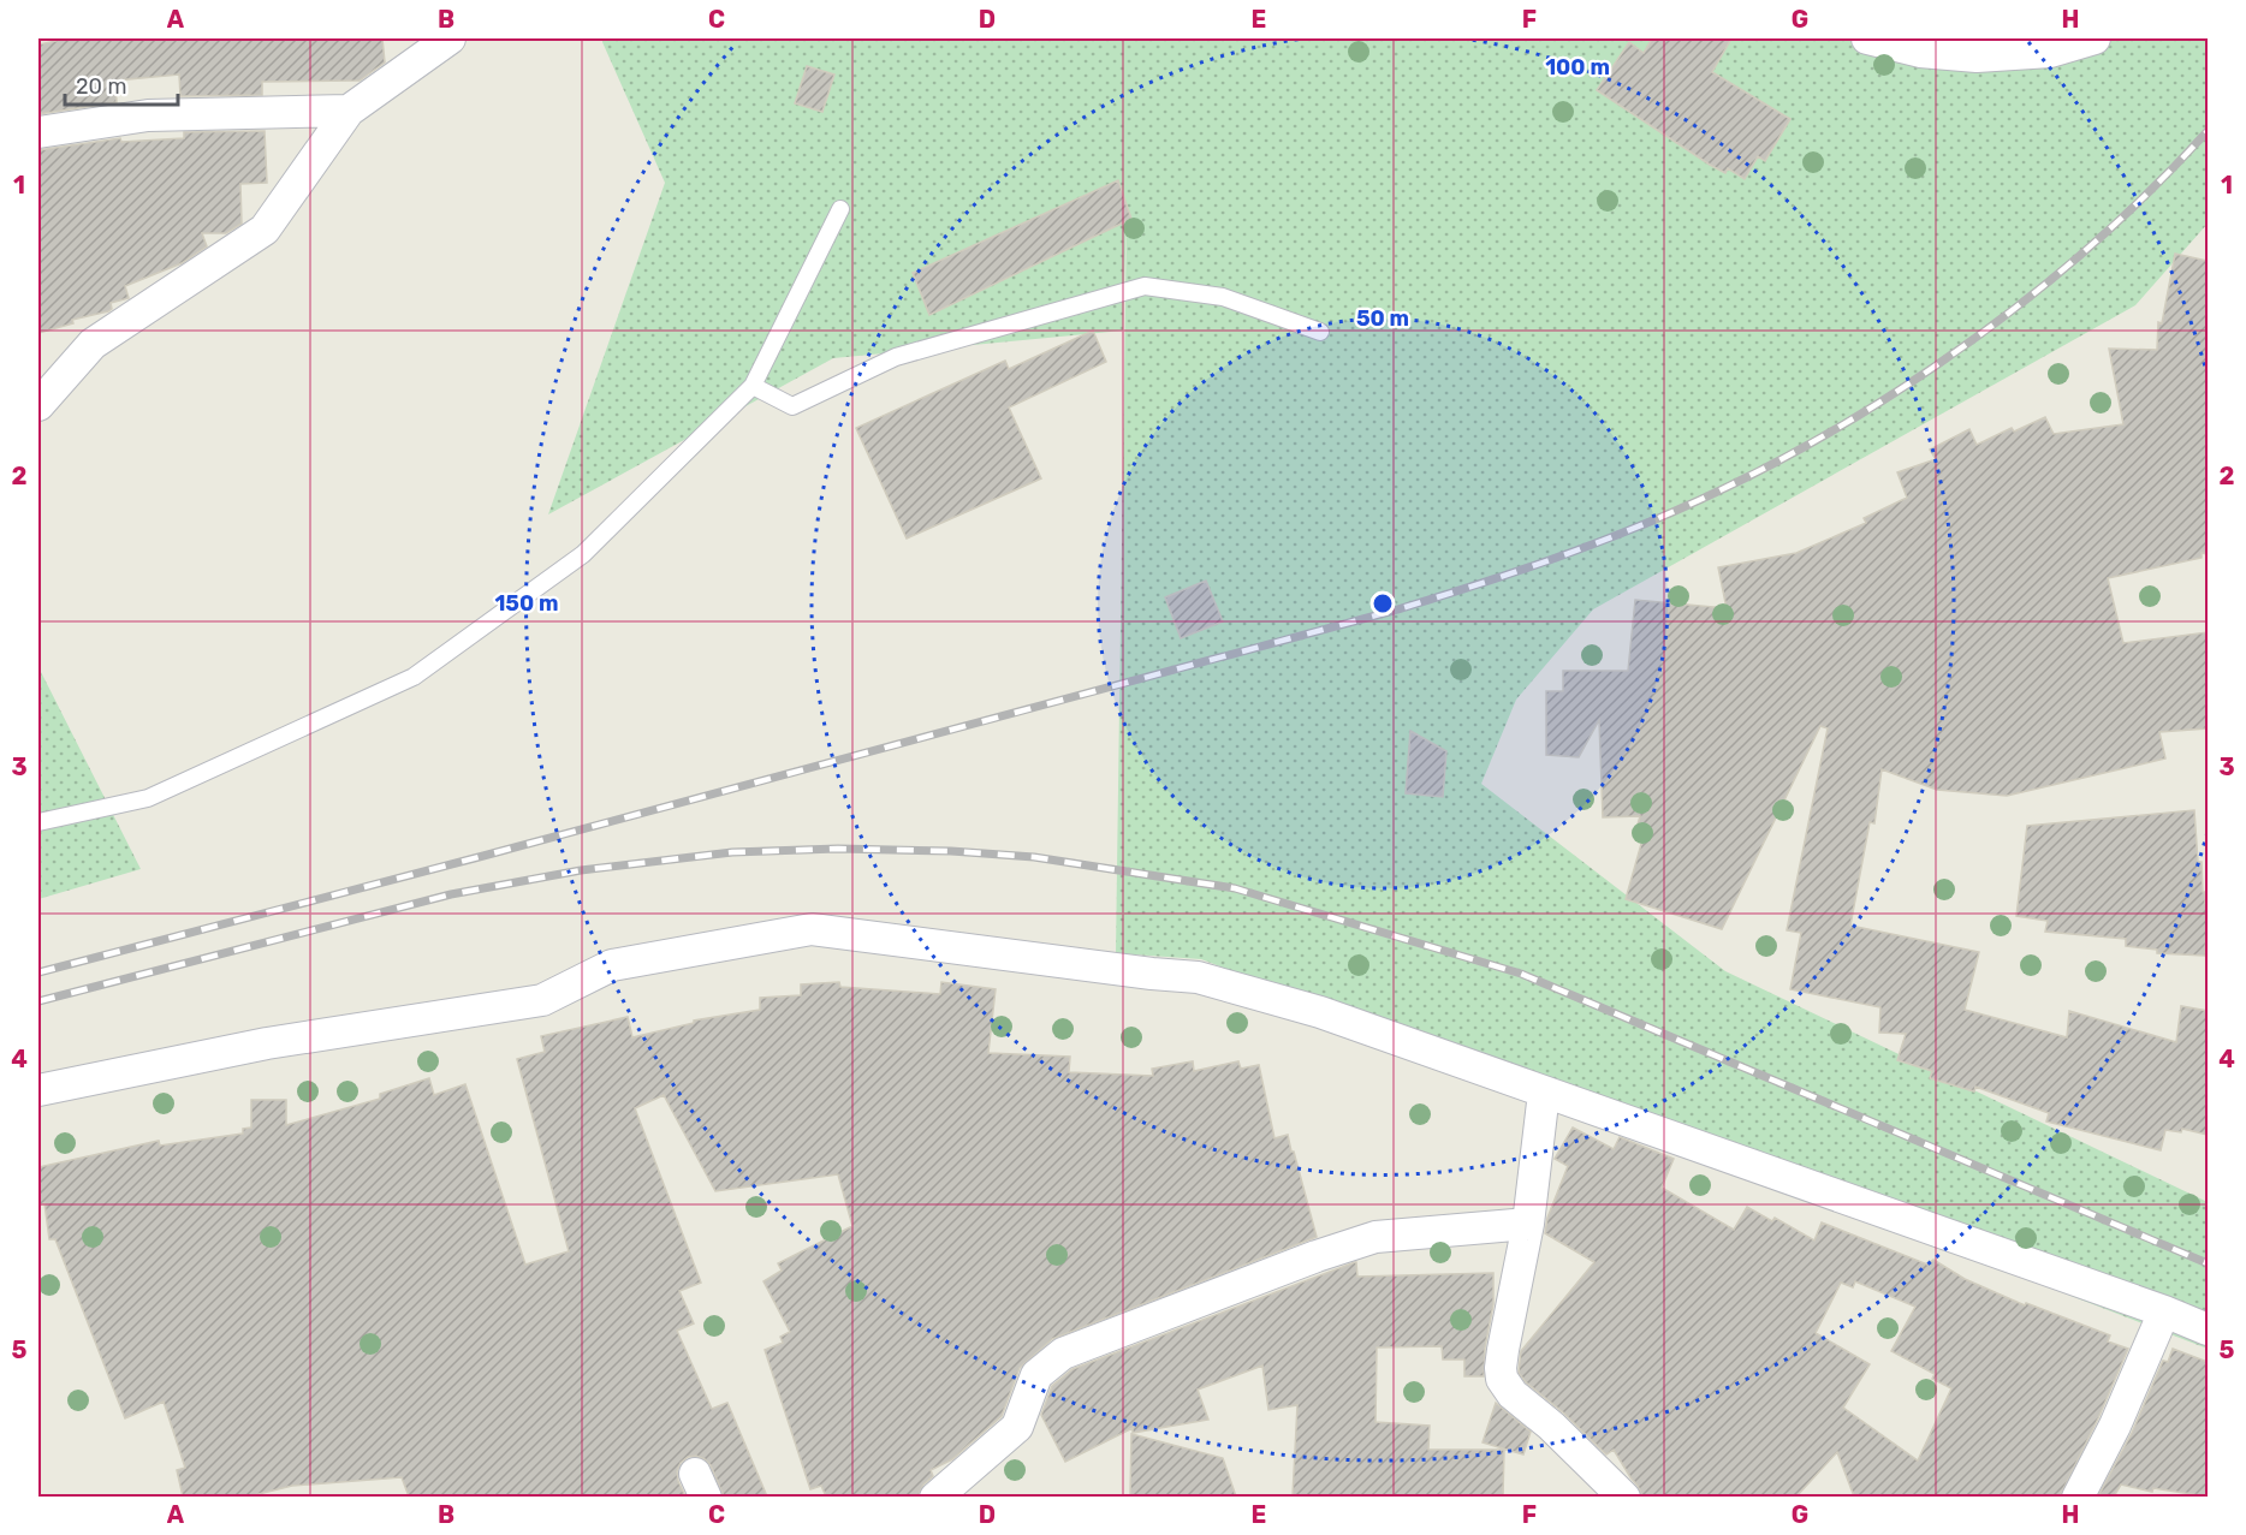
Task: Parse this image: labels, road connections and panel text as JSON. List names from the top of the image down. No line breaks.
{"scale_bar":"20 m","grid":{"columns":["A","B","C","D","E","F","G","H"],"rows":["1","2","3","4","5"]},"rings":["100 m","50 m","150 m"]}
